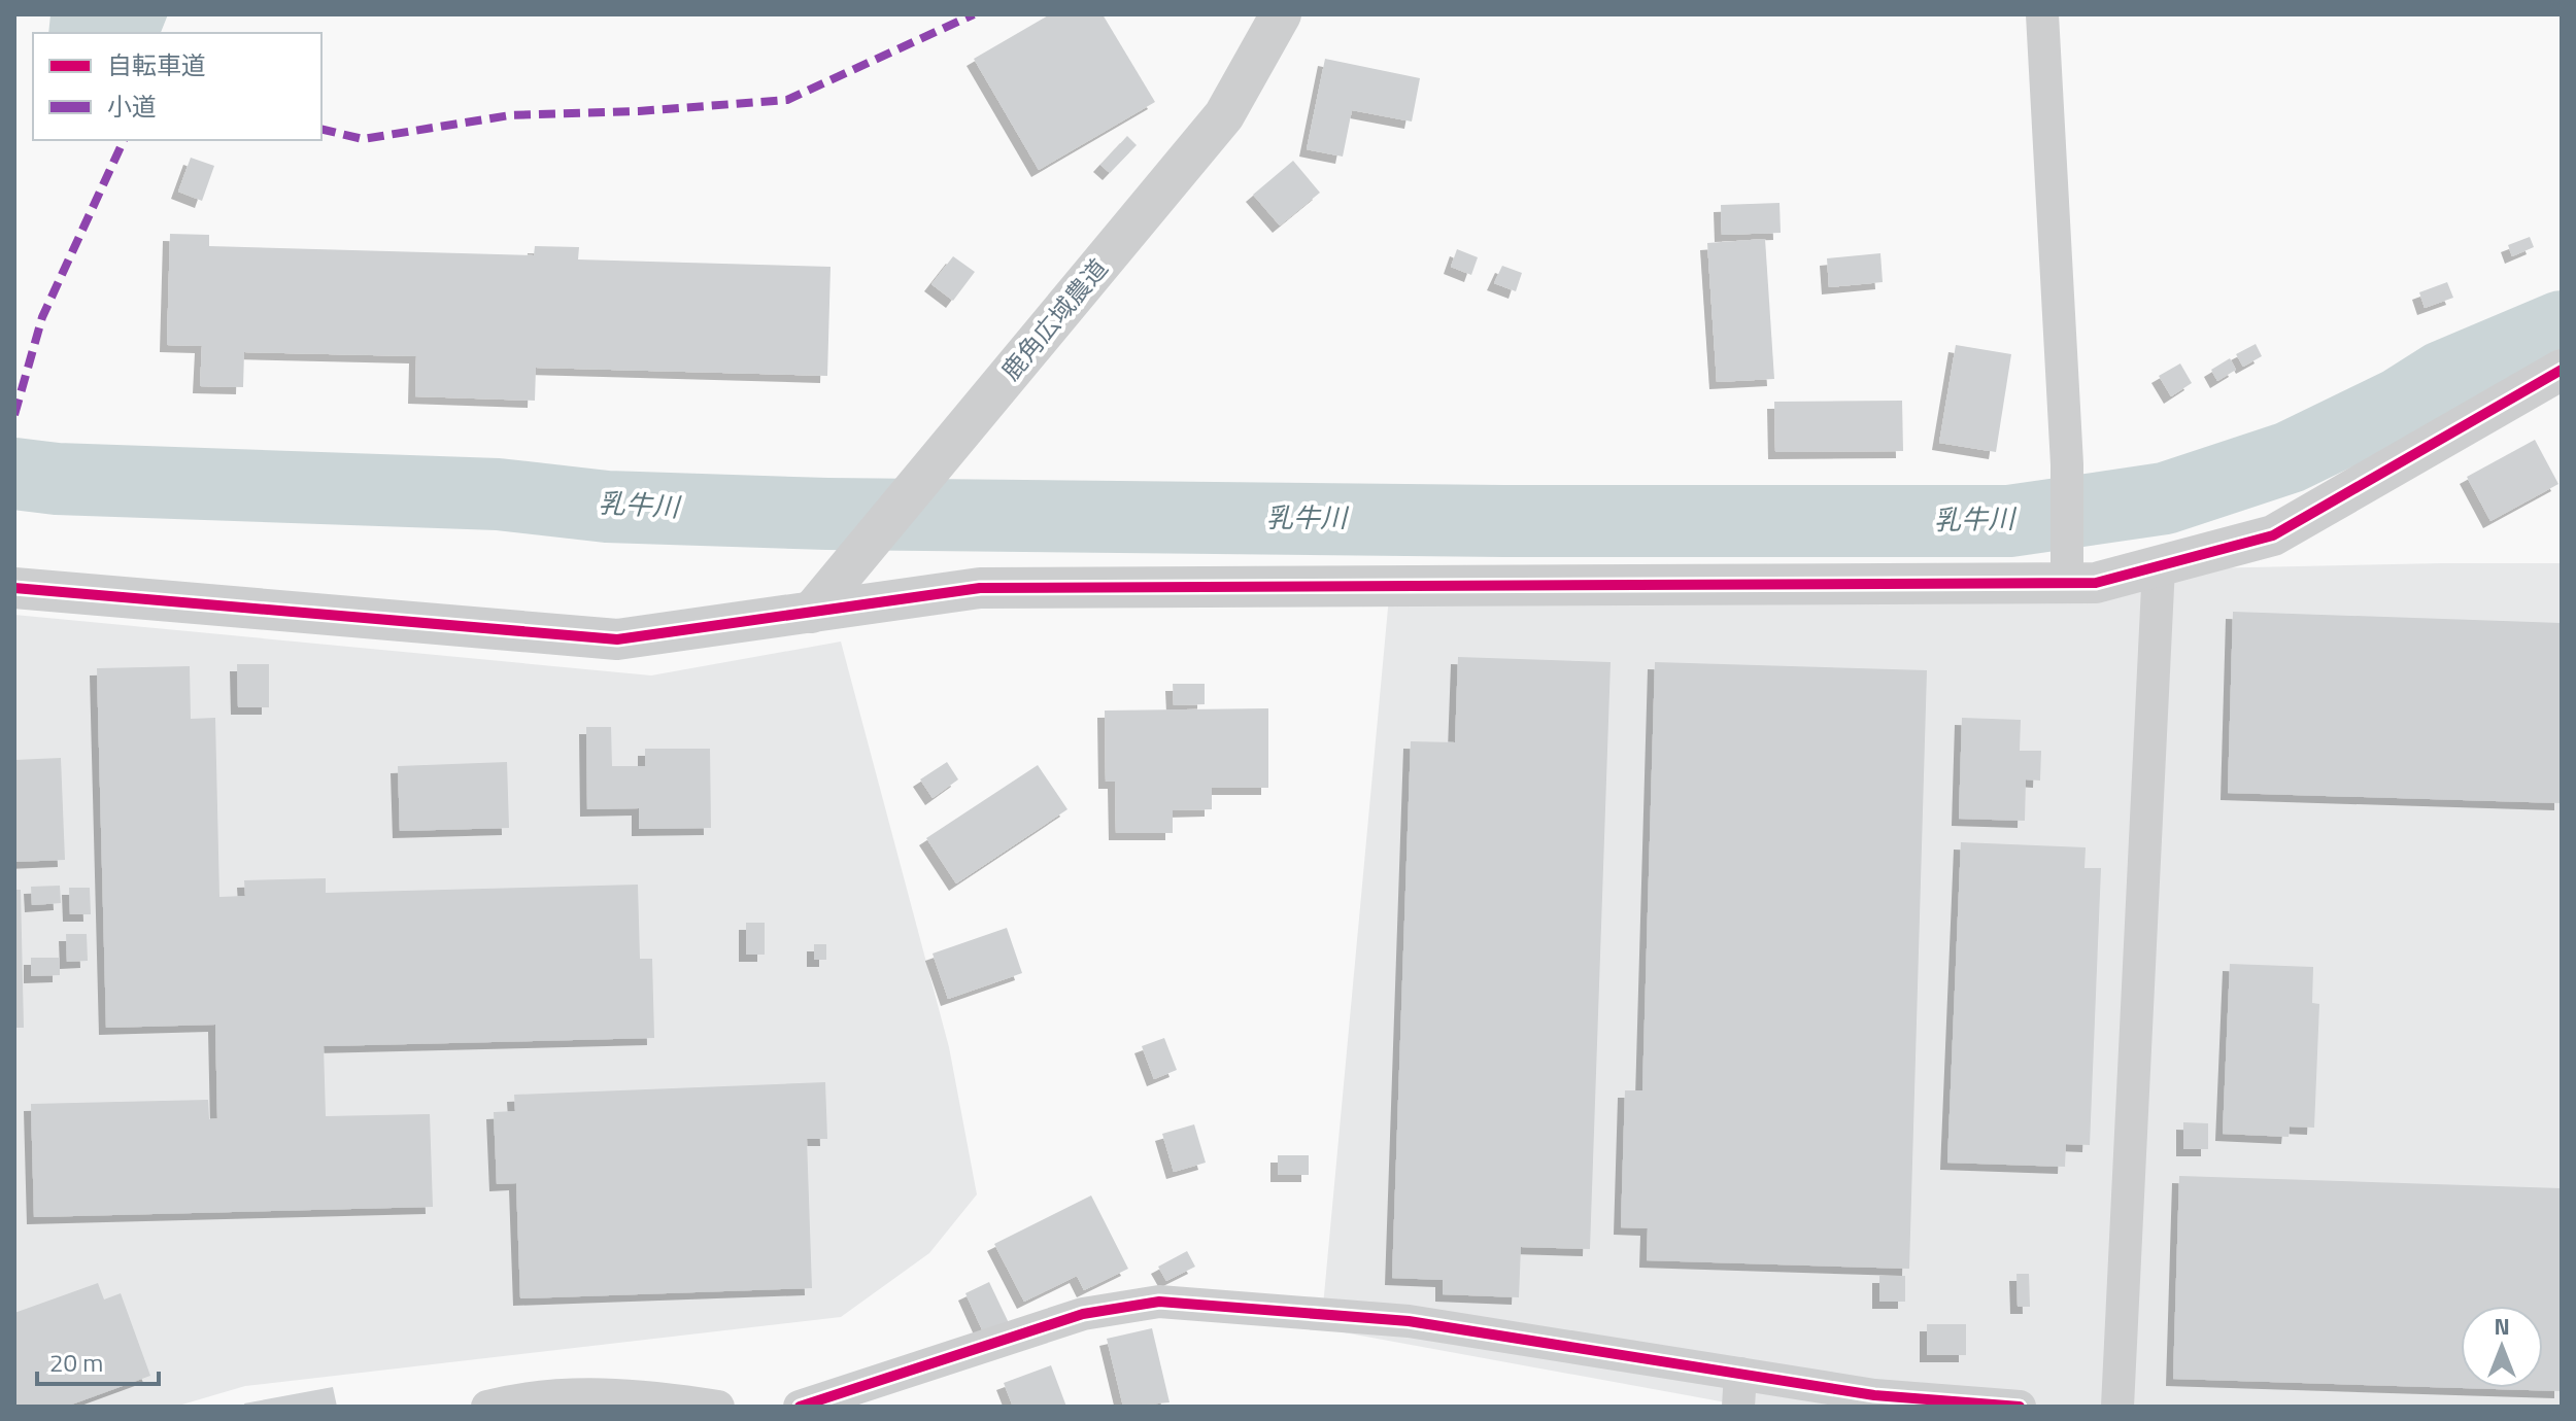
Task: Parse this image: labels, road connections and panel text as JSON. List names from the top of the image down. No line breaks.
{"streets":{"street":["鹿角広域農道"]},"water":["乳牛川"],"legend":["自転車道","小道"],"scale_bar":"20 m","north":"top"}
